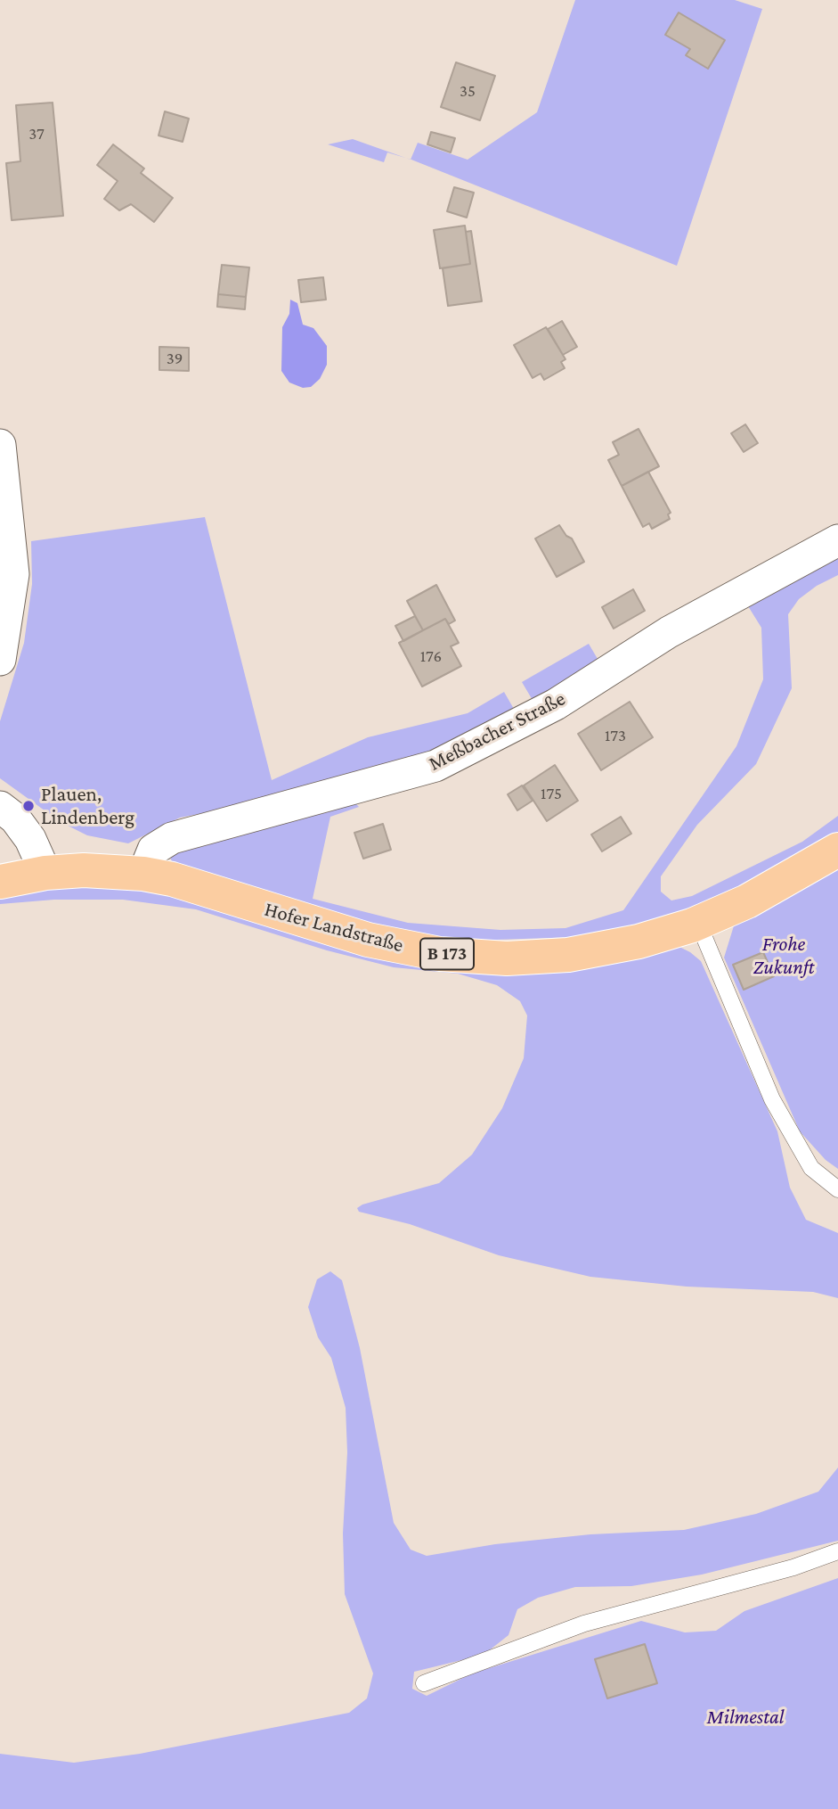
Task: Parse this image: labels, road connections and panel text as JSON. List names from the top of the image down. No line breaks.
{"streets":{"main road":["Hofer Landstraße","B 173"],"street":["Meßbacher Straße"]},"crossings":[["Meßbacher Straße","Hofer Landstraße"]],"parks":["Frohe Zukunft","Milmestal"],"places":["Plauen, Lindenberg"],"house_numbers":["35","37","39","176","173","175"]}
